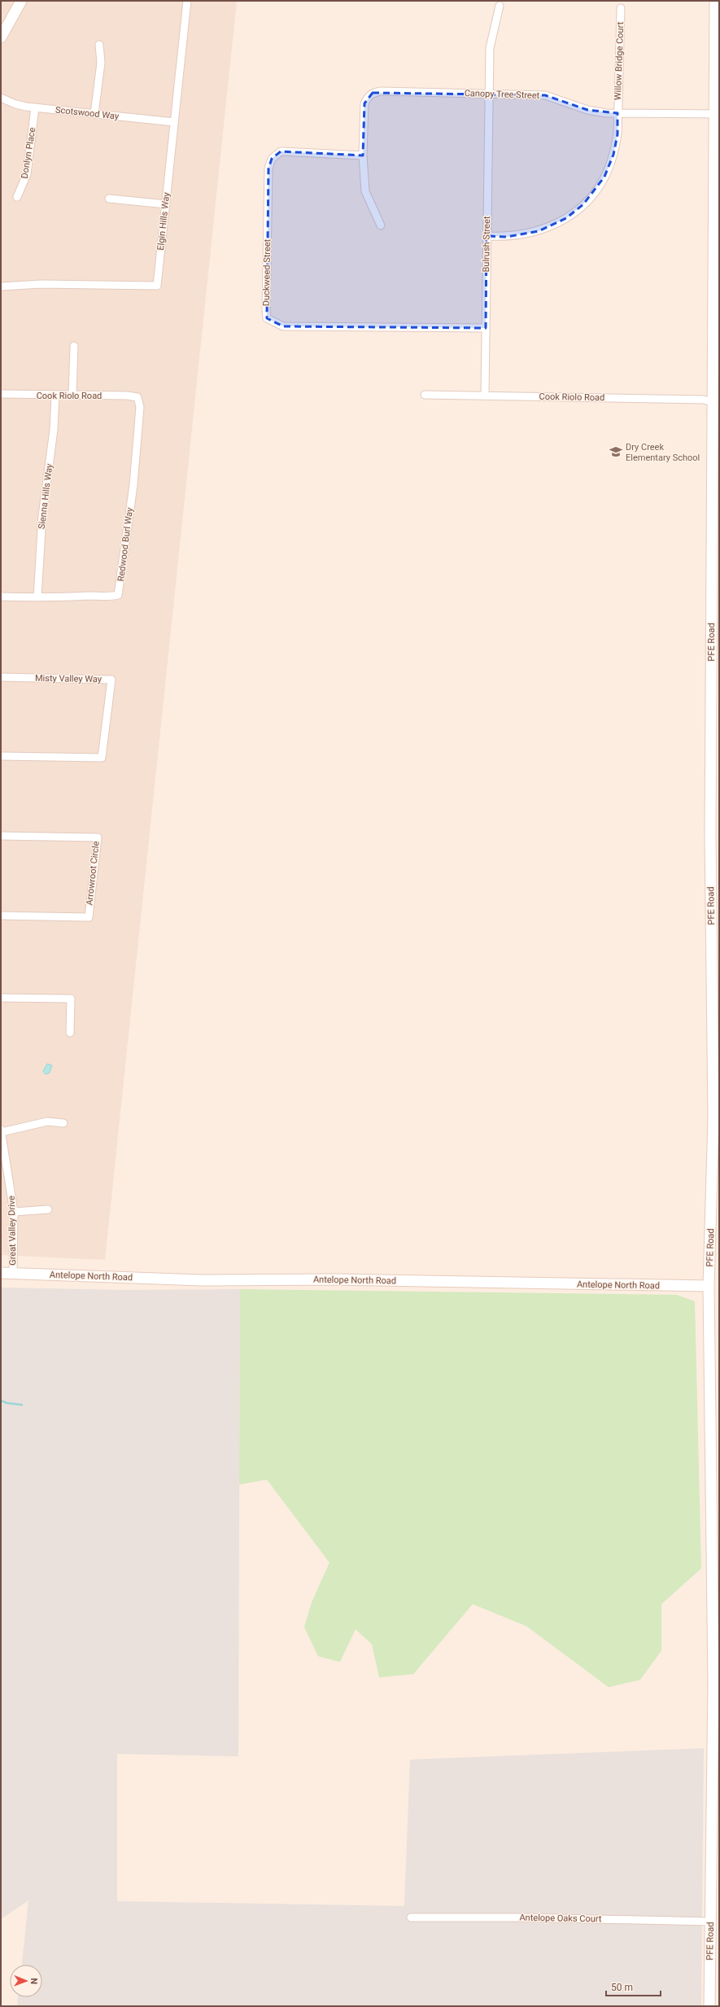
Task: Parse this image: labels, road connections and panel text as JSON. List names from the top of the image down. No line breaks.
{"streets":{"main road":["PFE Road","Antelope North Road"],"street":["Willow Bridge Court","Canopy Tree Street","Scotswood Way","Donlyn Place","Elgin Hills Way","Bulrush Street","Duckweed Street","Cook Riolo Road","Sienna Hills Way","Redwood Burl Way","Misty Valley Way","Arrowroot Circle","Great Valley Drive","Antelope Oaks Court"]},"crossings":[["Willow Bridge Court","Canopy Tree Street"],["Willow Bridge Court","Bulrush Street"],["Canopy Tree Street","Bulrush Street"],["Canopy Tree Street","Duckweed Street"],["Canopy Tree Street","PFE Road"],["Scotswood Way","Donlyn Place"],["Scotswood Way","Elgin Hills Way"],["Bulrush Street","Duckweed Street"],["Bulrush Street","Cook Riolo Road"],["Cook Riolo Road","Sienna Hills Way"],["Cook Riolo Road","Redwood Burl Way"],["Cook Riolo Road","PFE Road"],["Sienna Hills Way","Redwood Burl Way"],["PFE Road","Antelope North Road"],["PFE Road","Antelope Oaks Court"],["Great Valley Drive","Antelope North Road"]],"places":{"school or university":["Dry Creek Elementary School"]},"scale_bar":"50 m","north":"right"}
